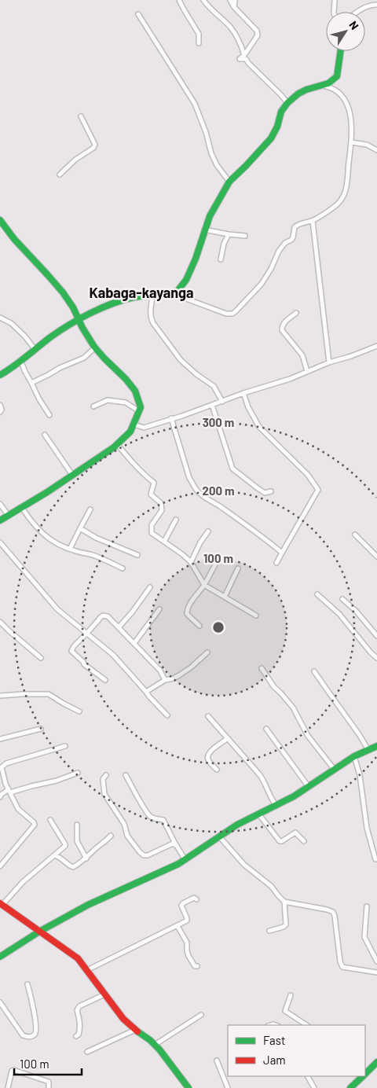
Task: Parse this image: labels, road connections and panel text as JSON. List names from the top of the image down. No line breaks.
{"districts":["Kabaga-kayanga"],"legend":["Fast","Jam"],"scale_bar":"100 m","north":"top right","rings":["300 m","200 m","100 m"]}
